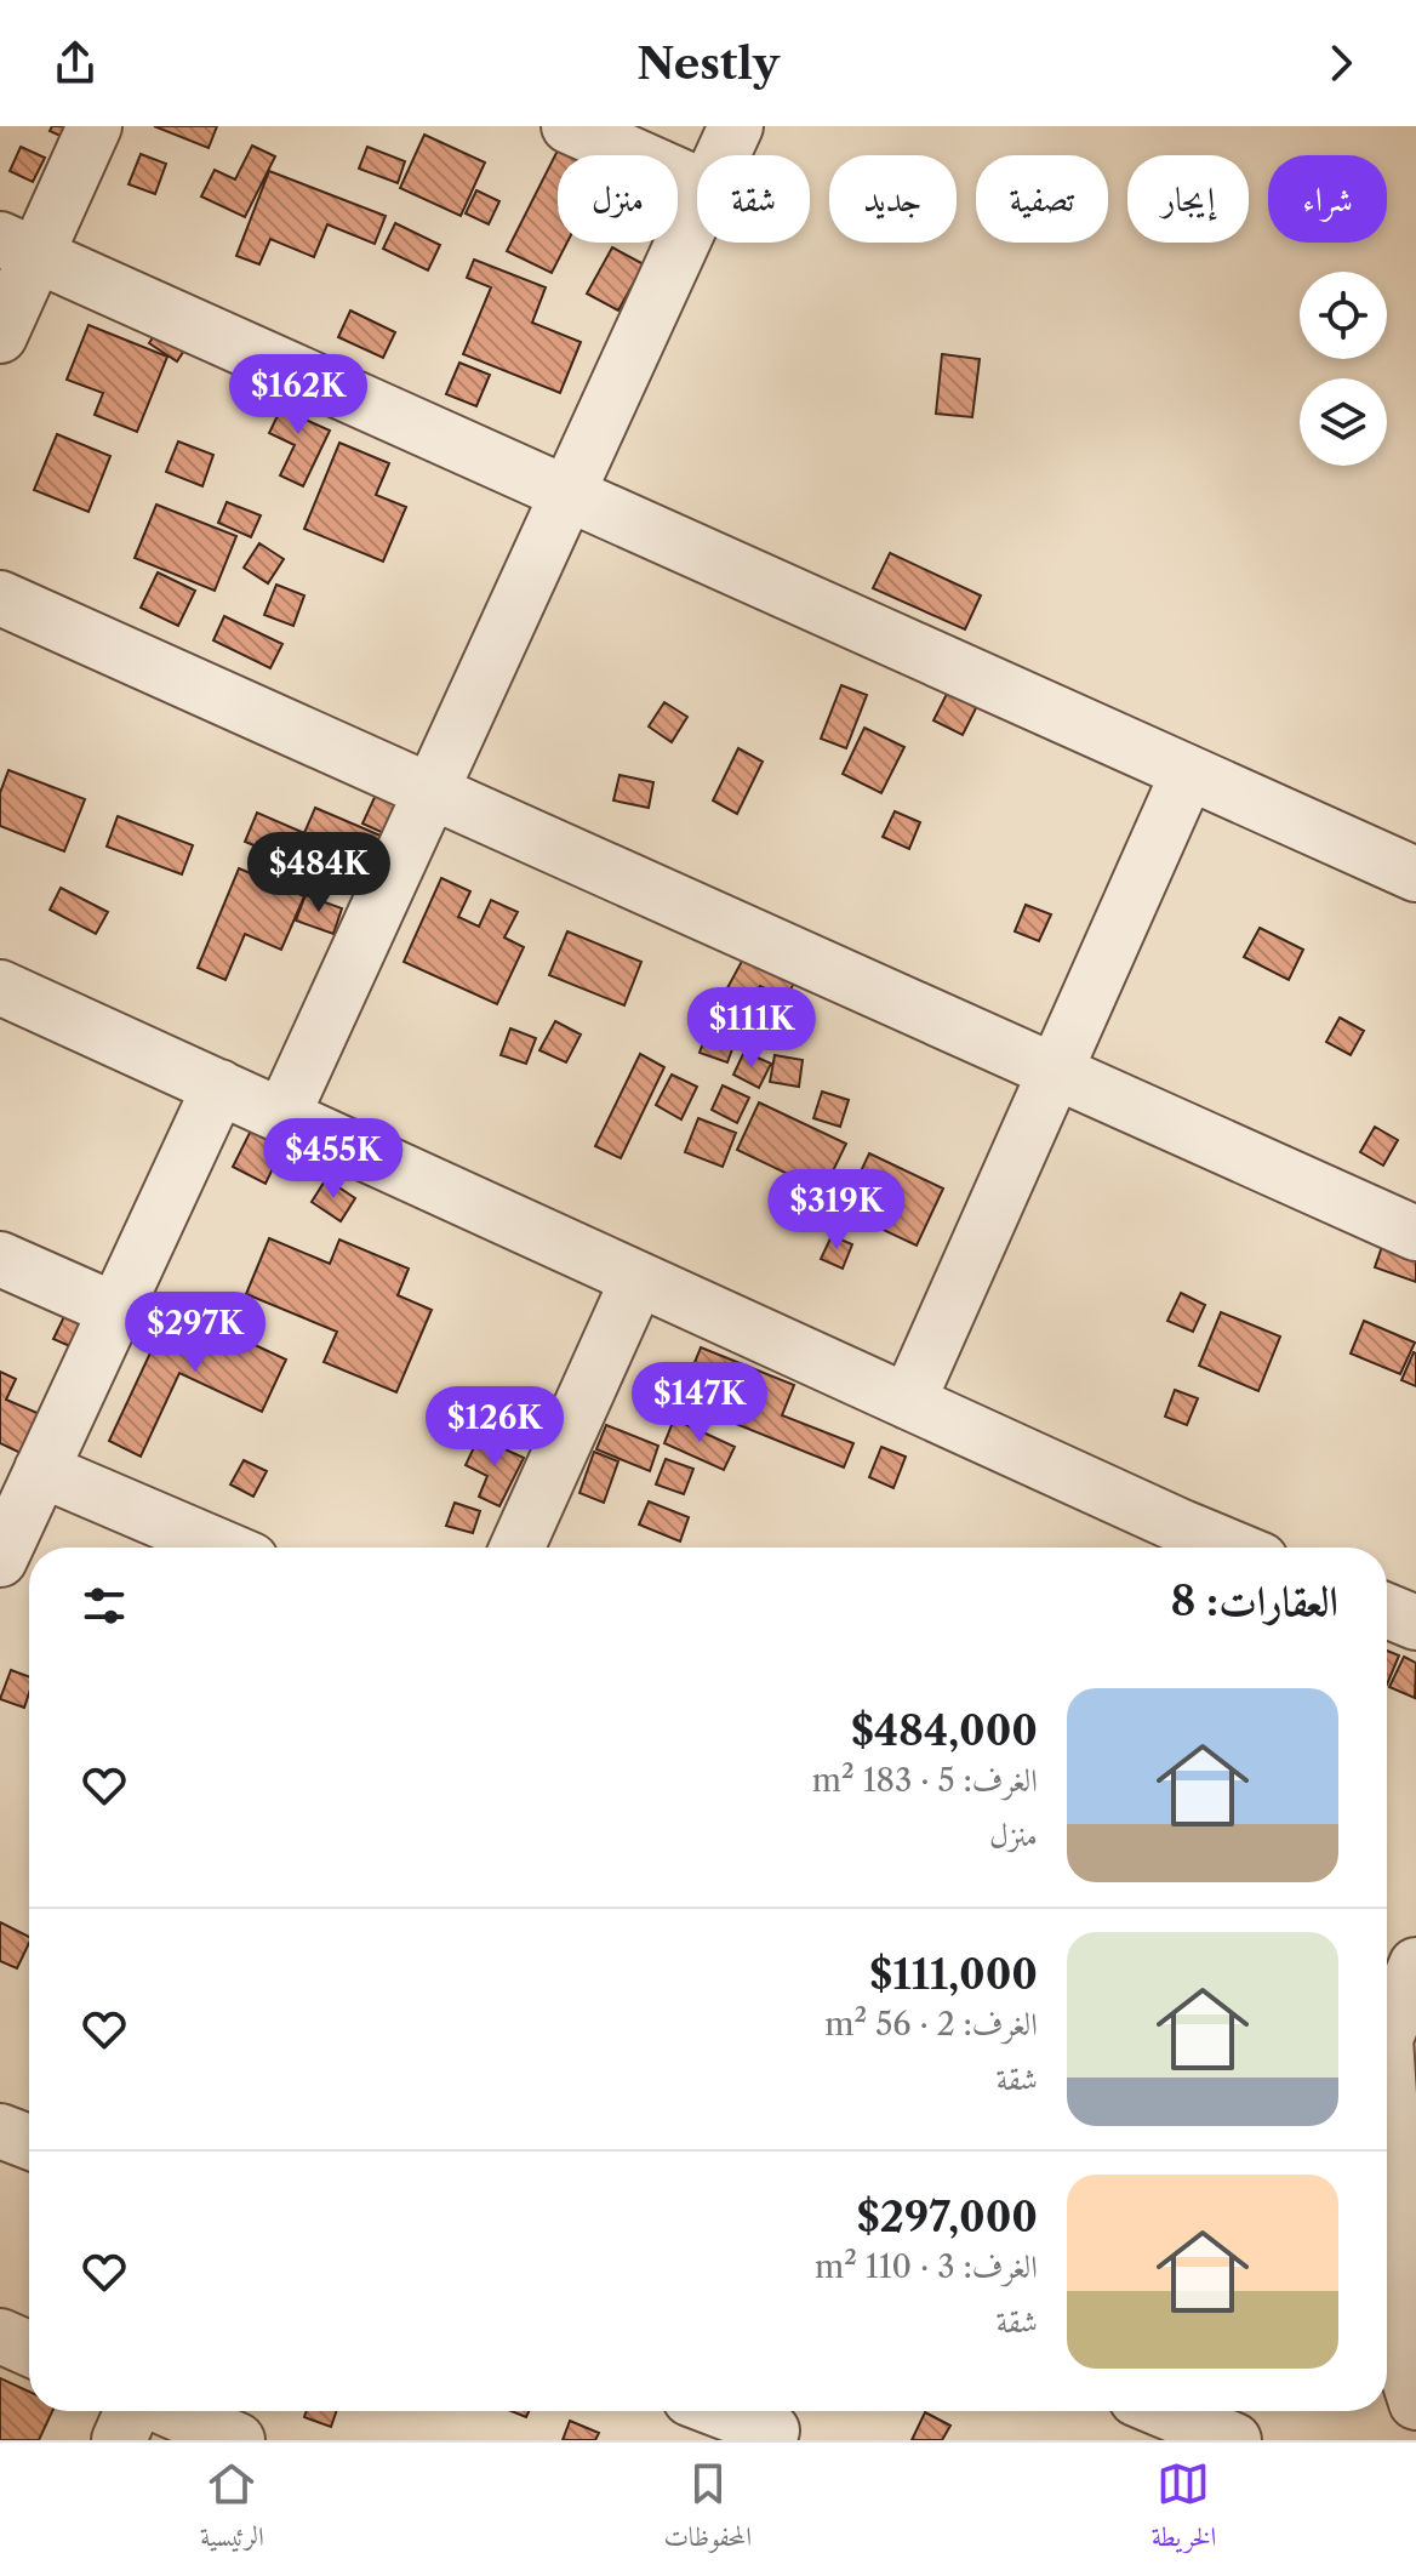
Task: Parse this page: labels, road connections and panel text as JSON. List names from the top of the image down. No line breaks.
{"page":{"header":"Nestly","chip":["شراء","إيجار","تصفية","جديد","شقة","منزل"],"price":["$162K","$484K","$111K","$455K","$319K","$297K","$147K","$126K"],"heading":"العقارات: 8","list":[{"name":"$484,000","note":"الغرف: 5 · 183 m² · منزل"},{"name":"$111,000","note":"الغرف: 2 · 56 m² · شقة"},{"name":"$297,000","note":"الغرف: 3 · 110 m² · شقة"}],"tabs":["الخريطة","المحفوظات","الرئيسية"]}}
